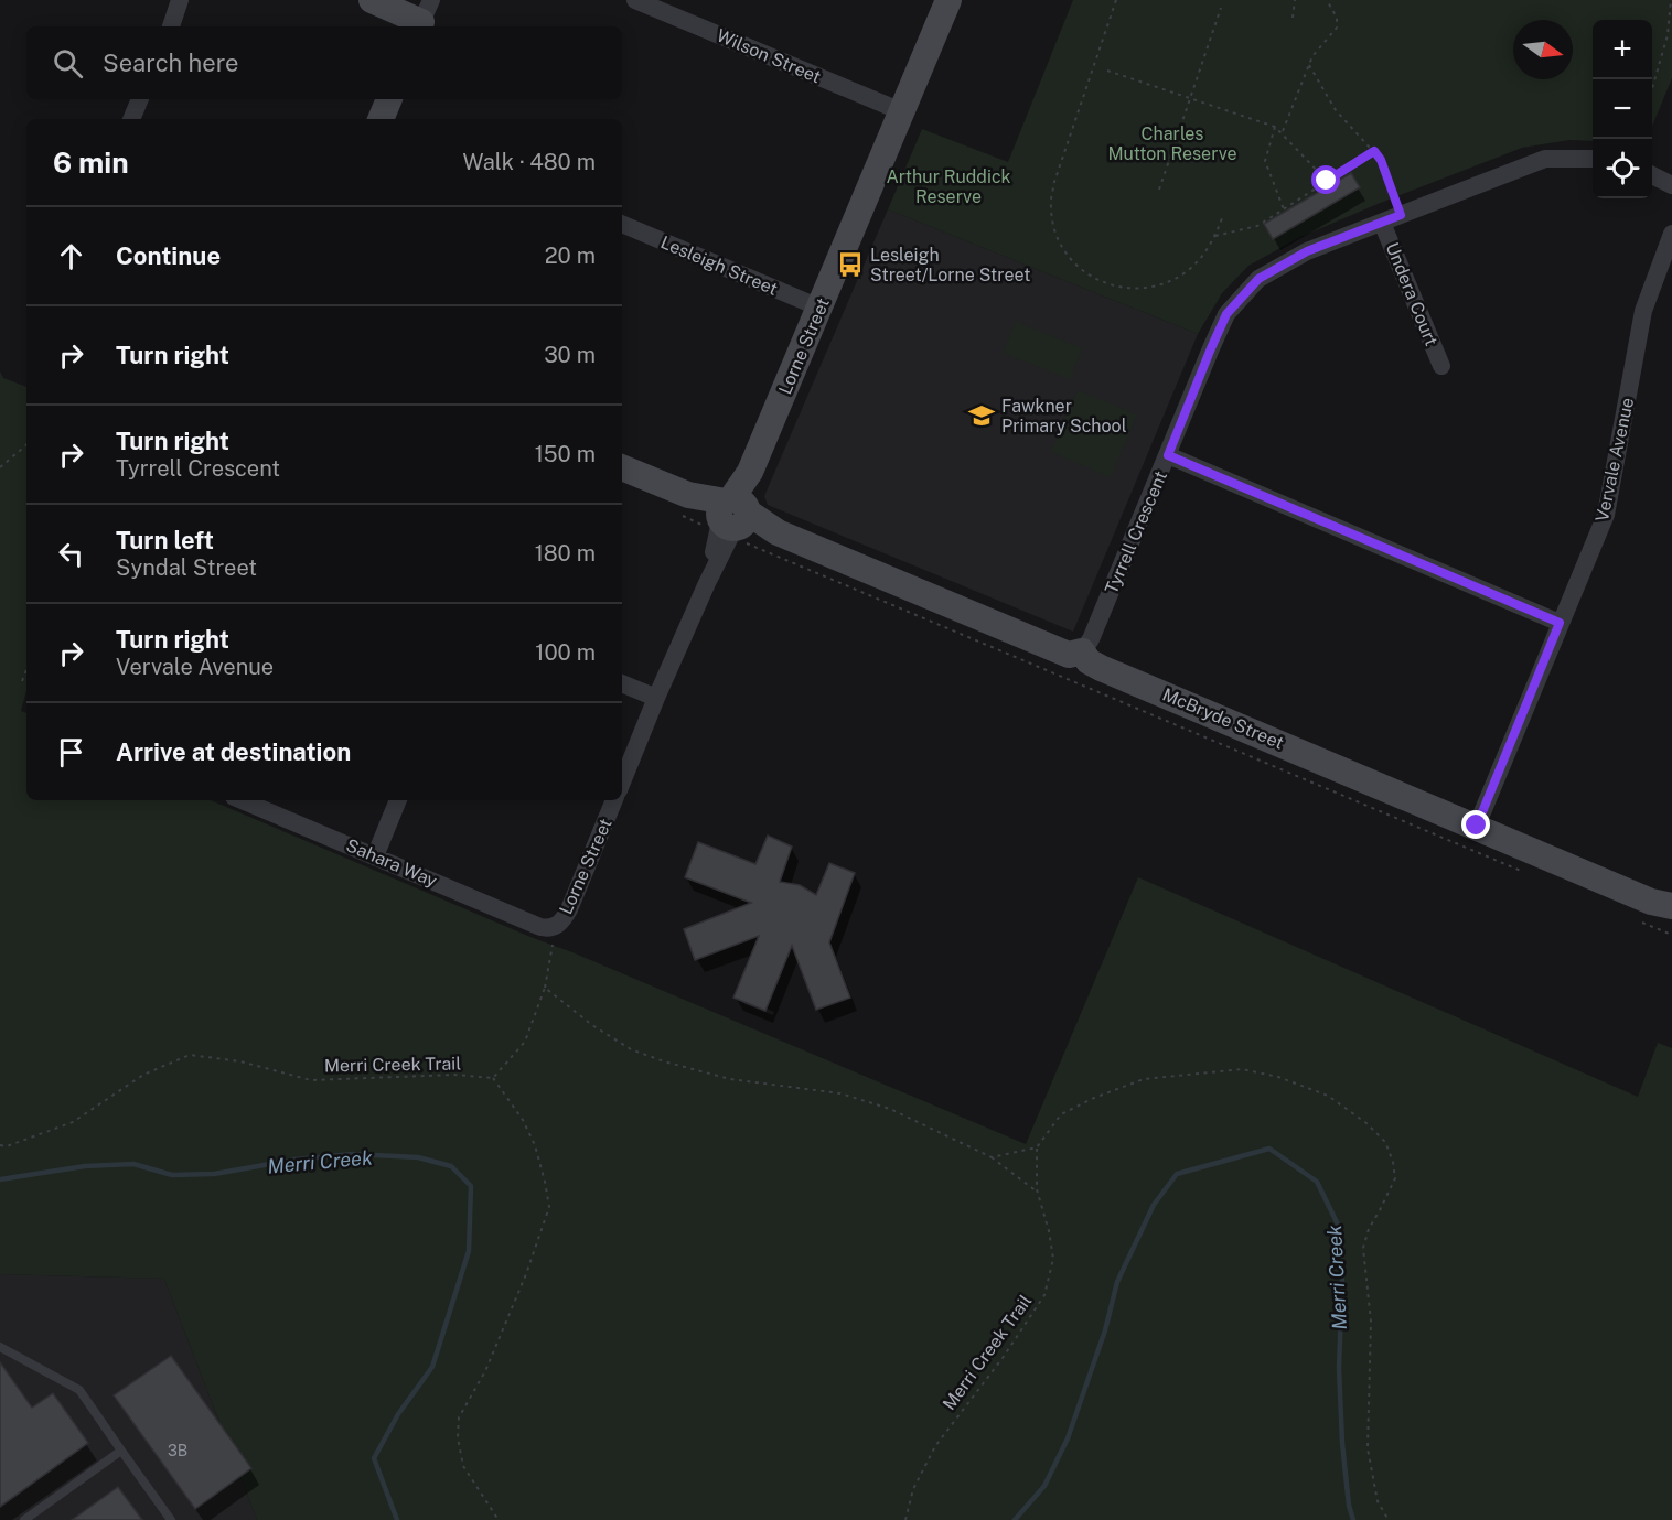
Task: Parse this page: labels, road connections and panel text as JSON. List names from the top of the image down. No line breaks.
{"streets":{"street":["Wilson Street","Lesleigh Street","Undera Court","Lorne Street","Vervale Avenue","Tyrrell Crescent","McBryde Street","Sahara Way"],"path":["Merri Creek Trail"]},"crossings":[["Wilson Street","Lorne Street"],["Lesleigh Street","Lorne Street"],["Undera Court","Tyrrell Crescent"],["Lorne Street","McBryde Street"],["Lorne Street","Sahara Way"],["Vervale Avenue","McBryde Street"],["Tyrrell Crescent","McBryde Street"]],"water":["Merri Creek"],"parks":["Charles Mutton Reserve","Arthur Ruddick Reserve"],"places":{"bus stop":["Lesleigh Street/Lorne Street"],"school or university":["Fawkner Primary School"]},"house_numbers":["3B"],"north":"right","page":{"map_buttons":["+","−"],"search":"Search here","heading":["6 min","Walk · 480 m"],"list":[["Continue","20 m"],["Turn right","30 m"],["Turn right","Tyrrell Crescent","150 m"],["Turn left","Syndal Street","180 m"],["Turn right","Vervale Avenue","100 m"],"Arrive at destination"]}}
